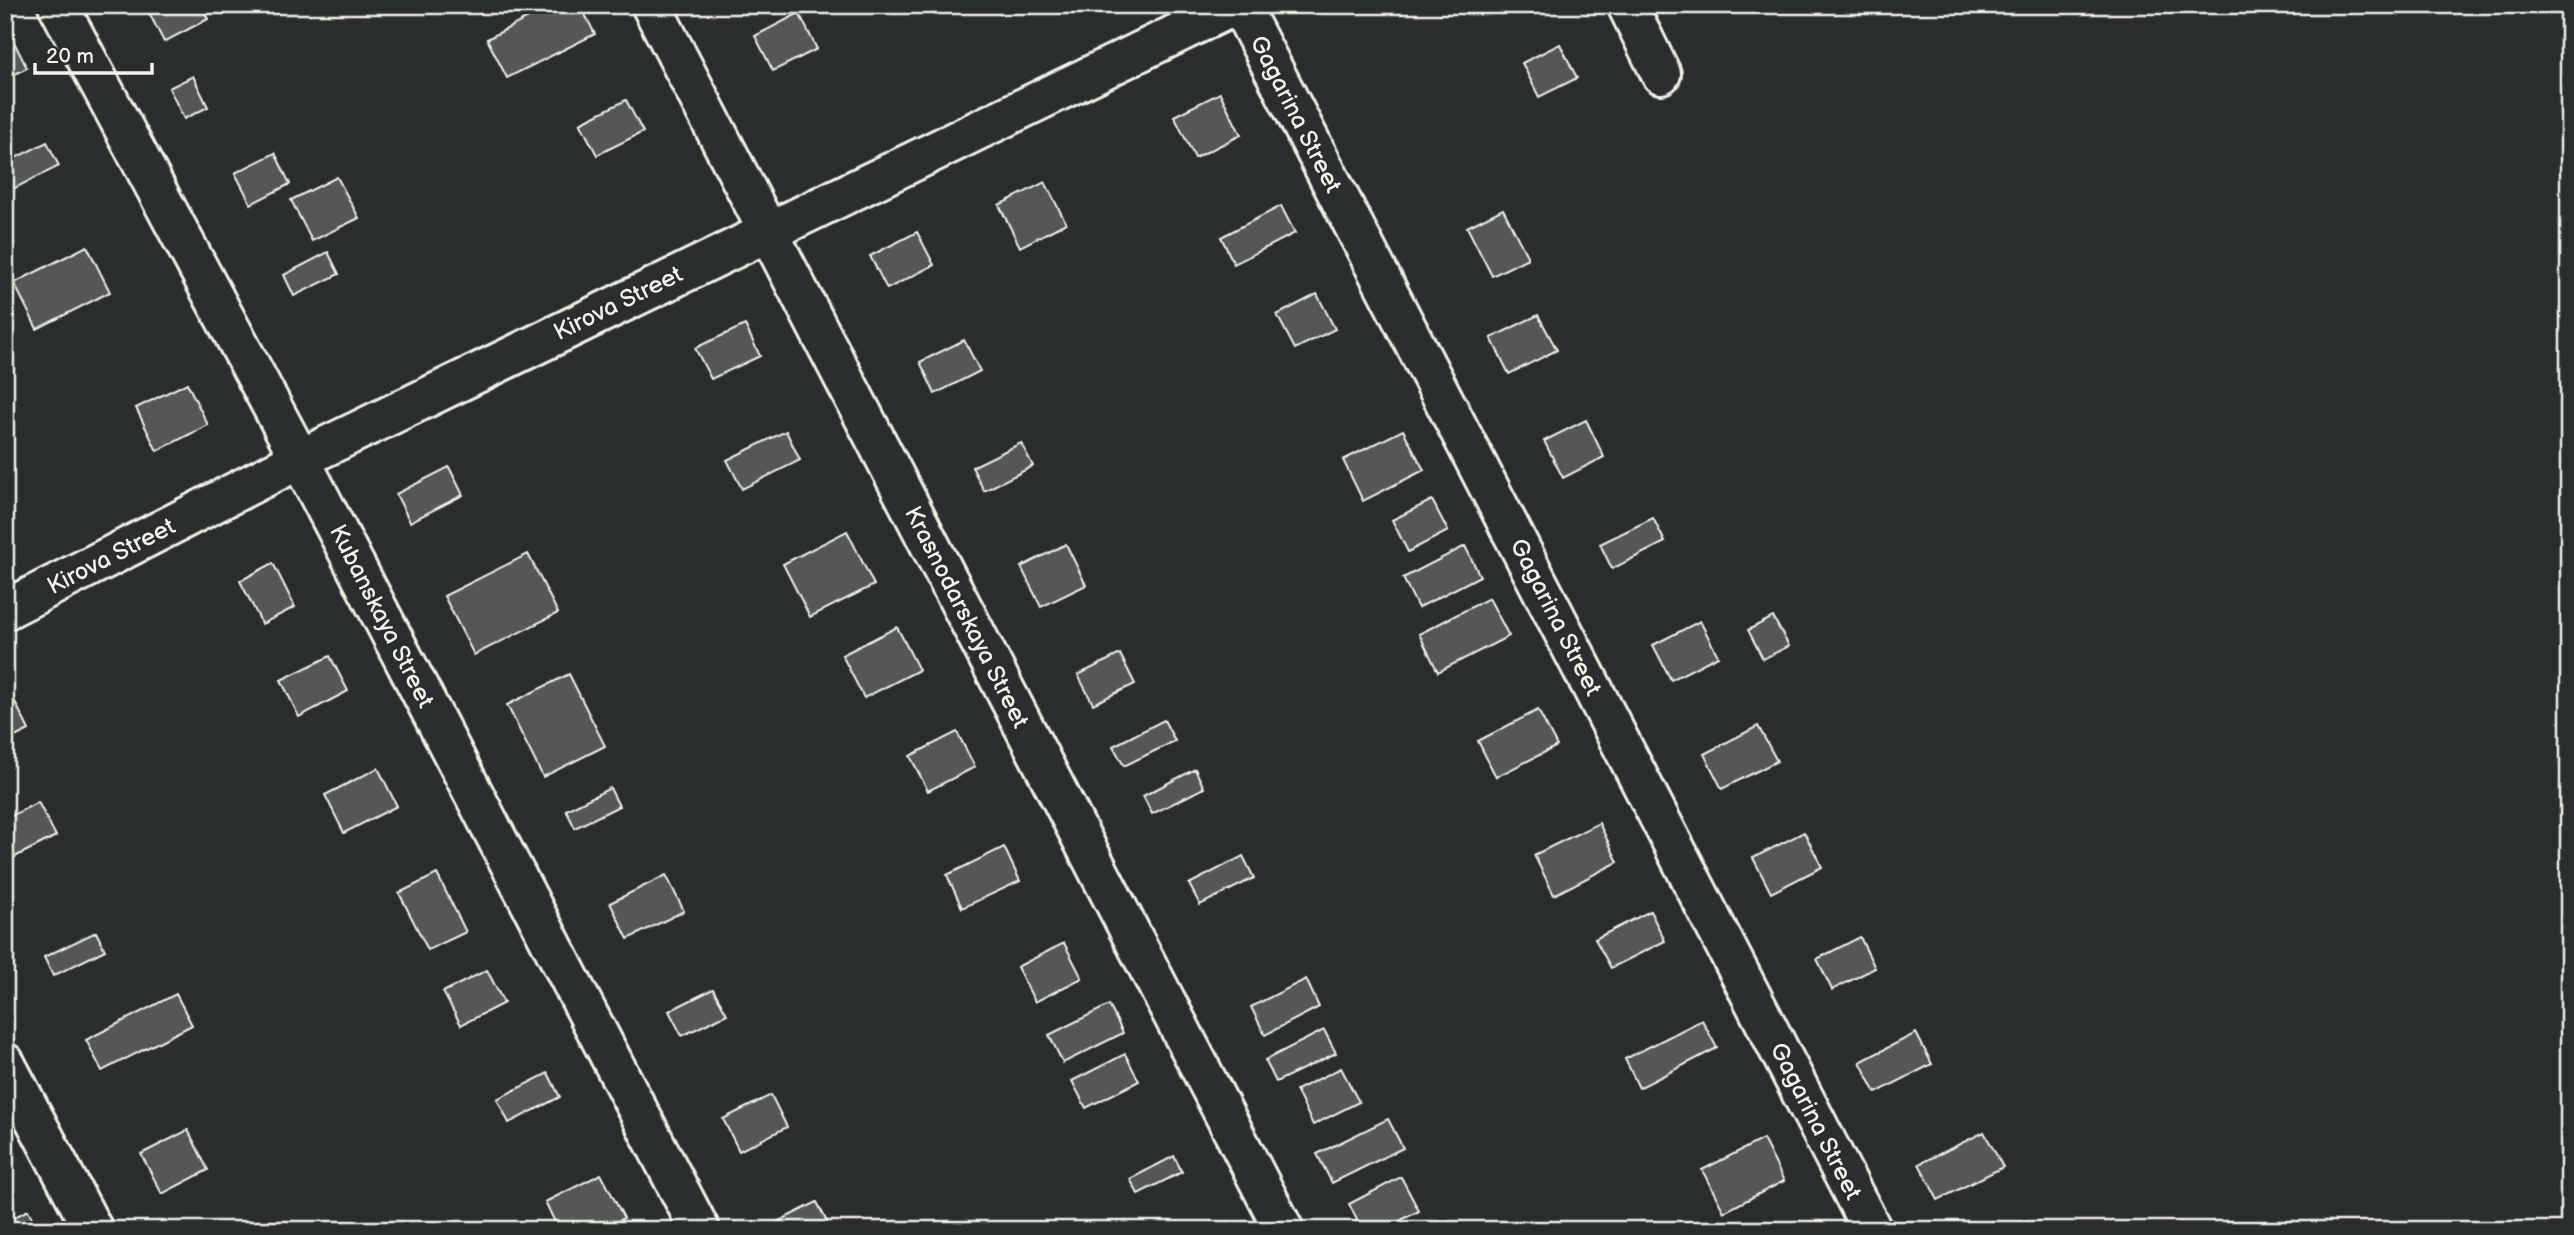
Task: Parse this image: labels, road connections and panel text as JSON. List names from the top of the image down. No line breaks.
{"streets":{"street":["Gagarina Street","Kirova Street","Kubanskaya Street","Krasnodarskaya Street"]},"crossings":[["Gagarina Street","Kirova Street"],["Kirova Street","Kubanskaya Street"],["Kirova Street","Krasnodarskaya Street"]],"scale_bar":"20 m"}
